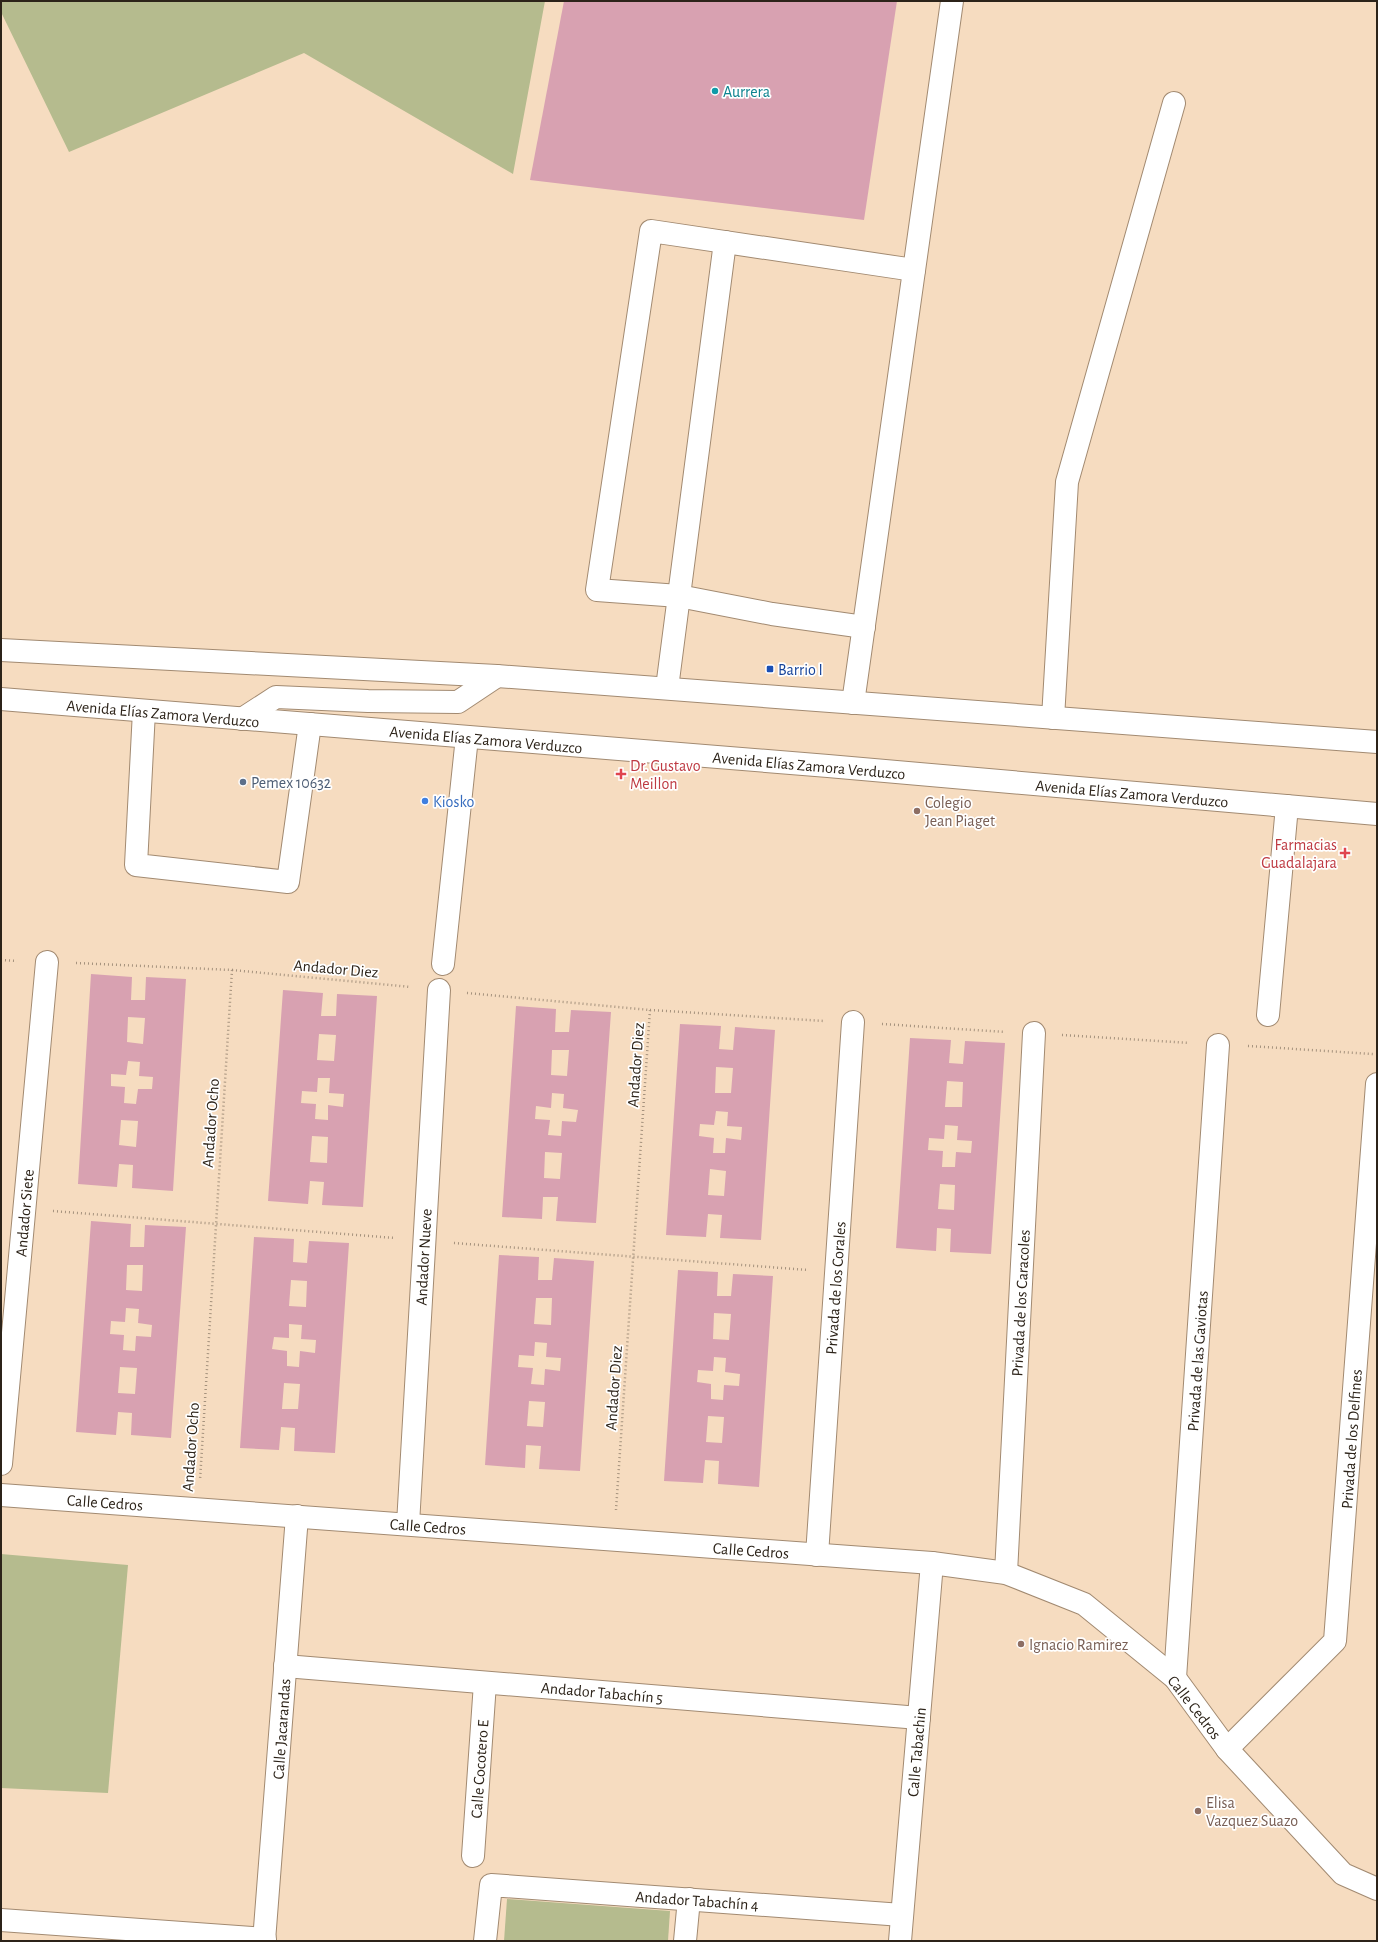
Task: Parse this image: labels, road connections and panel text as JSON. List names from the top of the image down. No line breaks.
{"streets":{"street":["Avenida Elías Zamora Verduzco","Andador Siete","Andador Nueve","Privada de los Corales","Privada de los Caracoles","Privada de las Gaviotas","Privada de los Delfines","Calle Cedros","Andador Tabachín 5","Calle Jacarandas","Calle Tabachin","Calle Cocotero E","Andador Tabachín 4"],"path":["Andador Diez","Andador Ocho"]},"crossings":[["Andador Diez","Andador Ocho"],["Andador Diez","Andador Nueve"],["Andador Diez","Calle Cedros"],["Andador Ocho","Calle Cedros"],["Andador Nueve","Calle Cedros"],["Privada de los Corales","Calle Cedros"],["Privada de los Caracoles","Calle Cedros"],["Privada de las Gaviotas","Calle Cedros"],["Privada de los Delfines","Calle Cedros"],["Calle Cedros","Calle Jacarandas"],["Calle Cedros","Calle Tabachin"],["Andador Tabachín 5","Calle Jacarandas"],["Andador Tabachín 5","Calle Tabachin"],["Andador Tabachín 5","Calle Cocotero E"],["Calle Tabachin","Andador Tabachín 4"]],"places":{"other":["Aurrera","Pemex 10632","Kiosko","Colegio Jean Piaget","Ignacio Ramirez","Elisa Vazquez Suazo"],"transit":["Barrio I"],"health":["Dr. Gustavo Meillon","Farmacias Guadalajara"]}}
